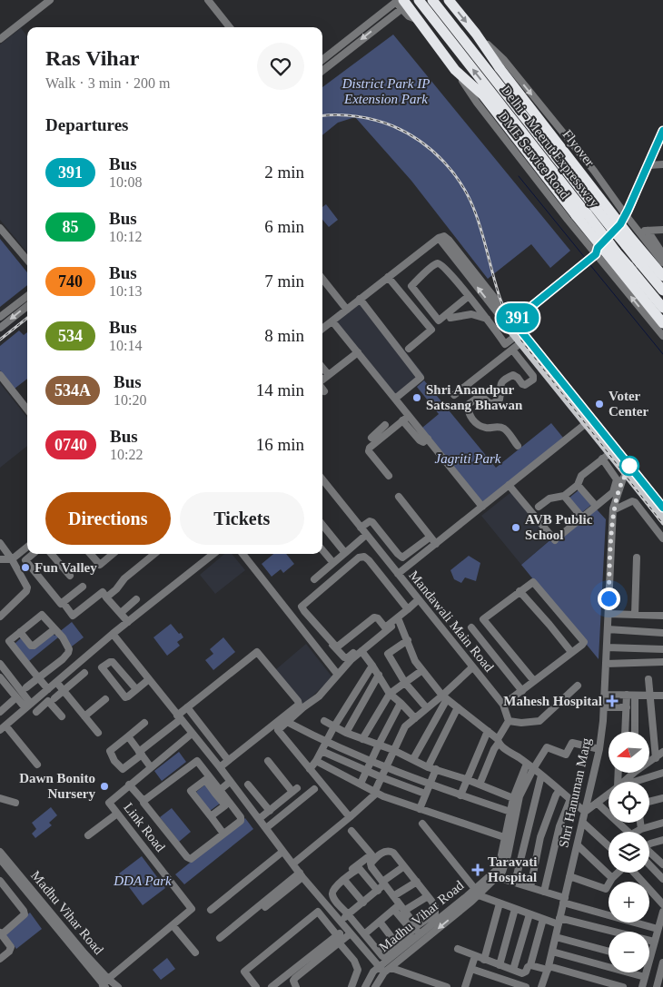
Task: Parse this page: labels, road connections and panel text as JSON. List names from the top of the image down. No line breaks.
{"streets":{"highway":["Delhi - Meerut Expressway","Flyover"],"street":["DME Service Road","Mandawali Main Road","Shri Hanuman Marg","Link Road","Madhu Vihar Road"]},"crossings":[["Shri Hanuman Marg","Madhu Vihar Road"],["Link Road","Madhu Vihar Road"]],"parks":["District Park IP Extension Park","Jagriti Park","DDA Park"],"places":{"other":["Shri Anandpur Satsang Bhawan","Voter Center","AVB Public School","Fun Valley","Dawn Bonito Nursery"],"health":["Mahesh Hospital","Taravati Hospital"]},"lines":["bus line 391"],"north":"left","page":{"on_map":"391","heading":[["Ras Vihar","Walk · 3 min · 200 m"],"Departures"],"list":[{"mark":"391","name":"Bus","note":"10:08","value":"2 min"},{"mark":"85","name":"Bus","note":"10:12","value":"6 min"},{"mark":"740","name":"Bus","note":"10:13","value":"7 min"},{"mark":"534","name":"Bus","note":"10:14","value":"8 min"},{"mark":"534A","name":"Bus","note":"10:20","value":"14 min"},{"mark":"0740","name":"Bus","note":"10:22","value":"16 min"}],"buttons":["Directions","Tickets"],"map_buttons":["+","−"]}}
